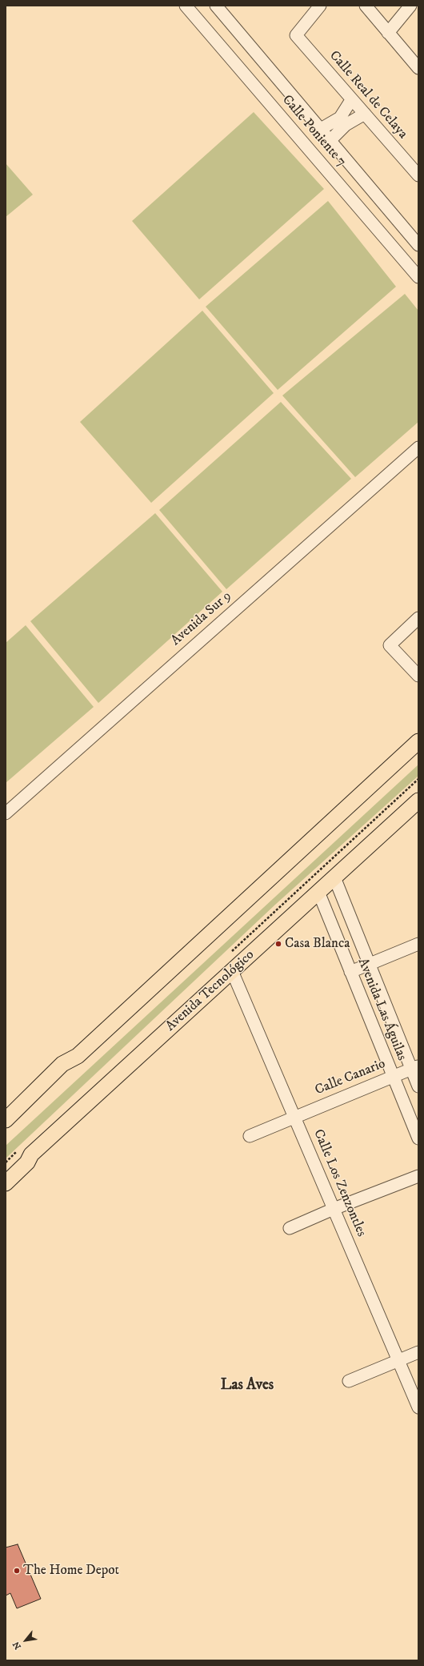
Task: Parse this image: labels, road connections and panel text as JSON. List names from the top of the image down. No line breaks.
{"streets":{"main road":["Avenida Tecnológico"],"street":["Calle Real de Celaya","Calle Poniente 7","Avenida Sur 9","Avenida Las Águilas","Calle Canario","Calle Los Zenzontles"]},"crossings":[["Avenida Tecnológico","Avenida Las Águilas"],["Avenida Tecnológico","Calle Los Zenzontles"],["Avenida Las Águilas","Calle Canario"],["Calle Canario","Calle Los Zenzontles"]],"districts":["Las Aves"],"places":["Casa Blanca","The Home Depot"],"north":"bottom left"}
